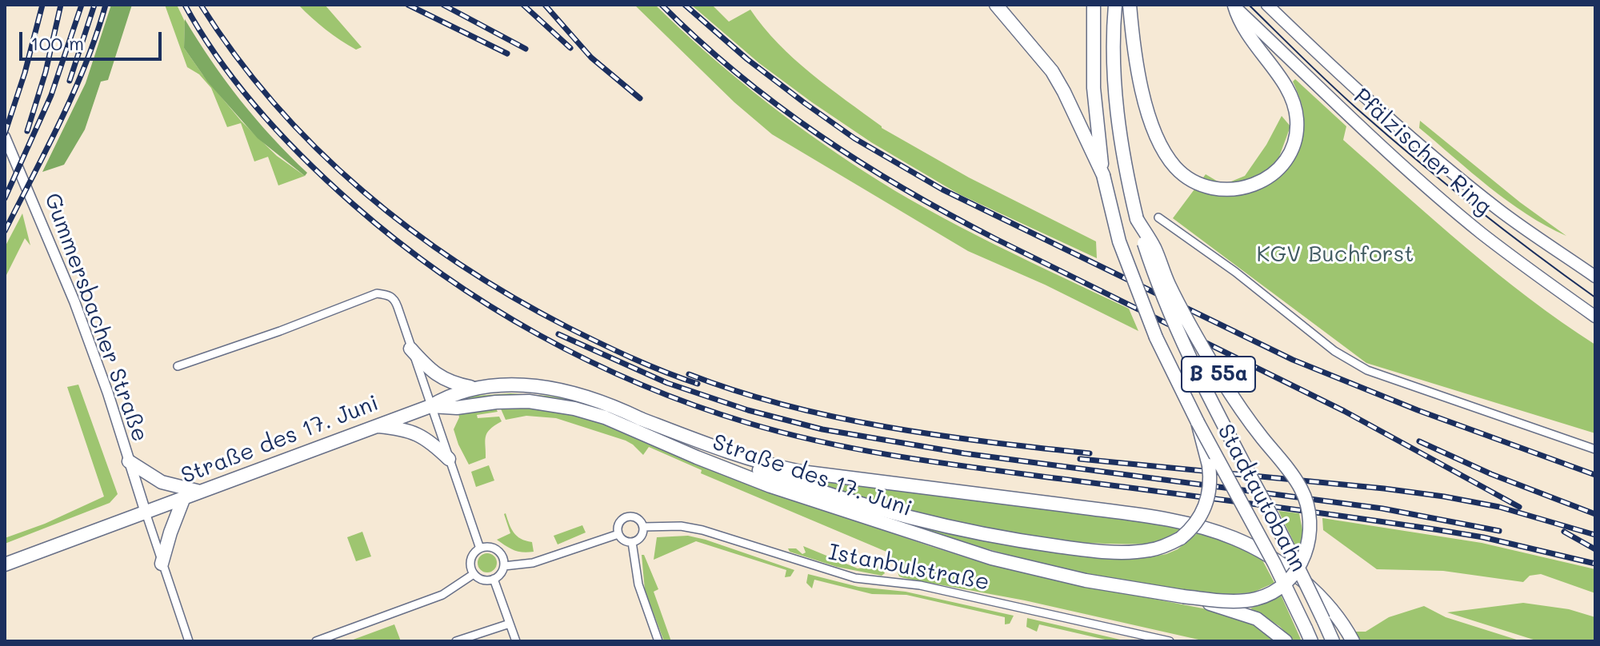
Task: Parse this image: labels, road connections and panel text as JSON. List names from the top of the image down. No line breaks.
{"streets":{"main road":["Pfälzischer Ring","B 55a","Straße des 17. Juni","Stadtautobahn"],"street":["Gummersbacher Straße","Istanbulstraße"]},"crossings":[["Gummersbacher Straße","Straße des 17. Juni"],["B 55a","Straße des 17. Juni"],["B 55a","Stadtautobahn"]],"parks":["KGV Buchforst"],"scale_bar":"100 m"}
